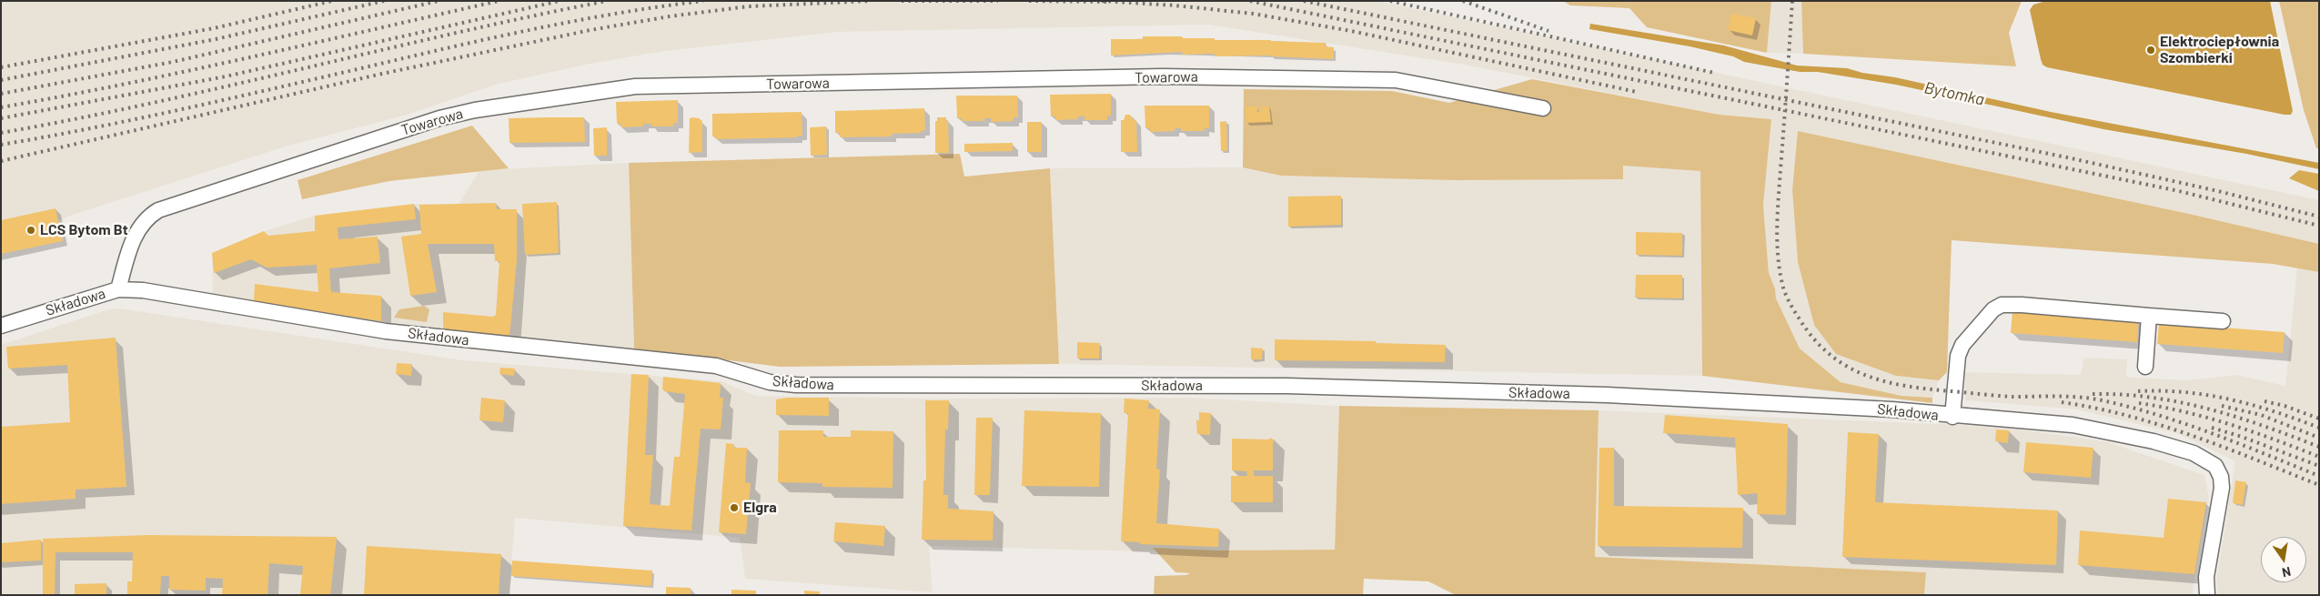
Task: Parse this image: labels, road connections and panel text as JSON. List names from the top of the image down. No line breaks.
{"streets":{"street":["Towarowa","Składowa"]},"crossings":[["Towarowa","Składowa"]],"water":["Bytomka"],"places":["Elektrociepłownia Szombierki","LCS Bytom Bt","Elgra"],"north":"bottom"}
